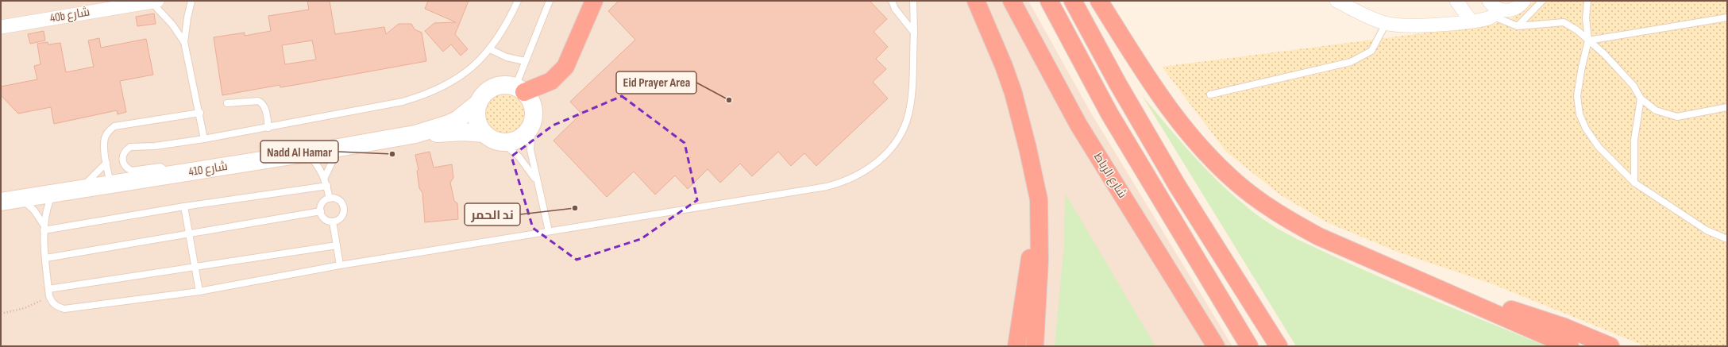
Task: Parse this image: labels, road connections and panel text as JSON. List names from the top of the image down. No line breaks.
{"streets":{"highway":["شارع الرباط"],"street":["40b شارع","شارع 410"]},"places":["Eid Prayer Area","Nadd Al Hamar","ند الحمر"]}
